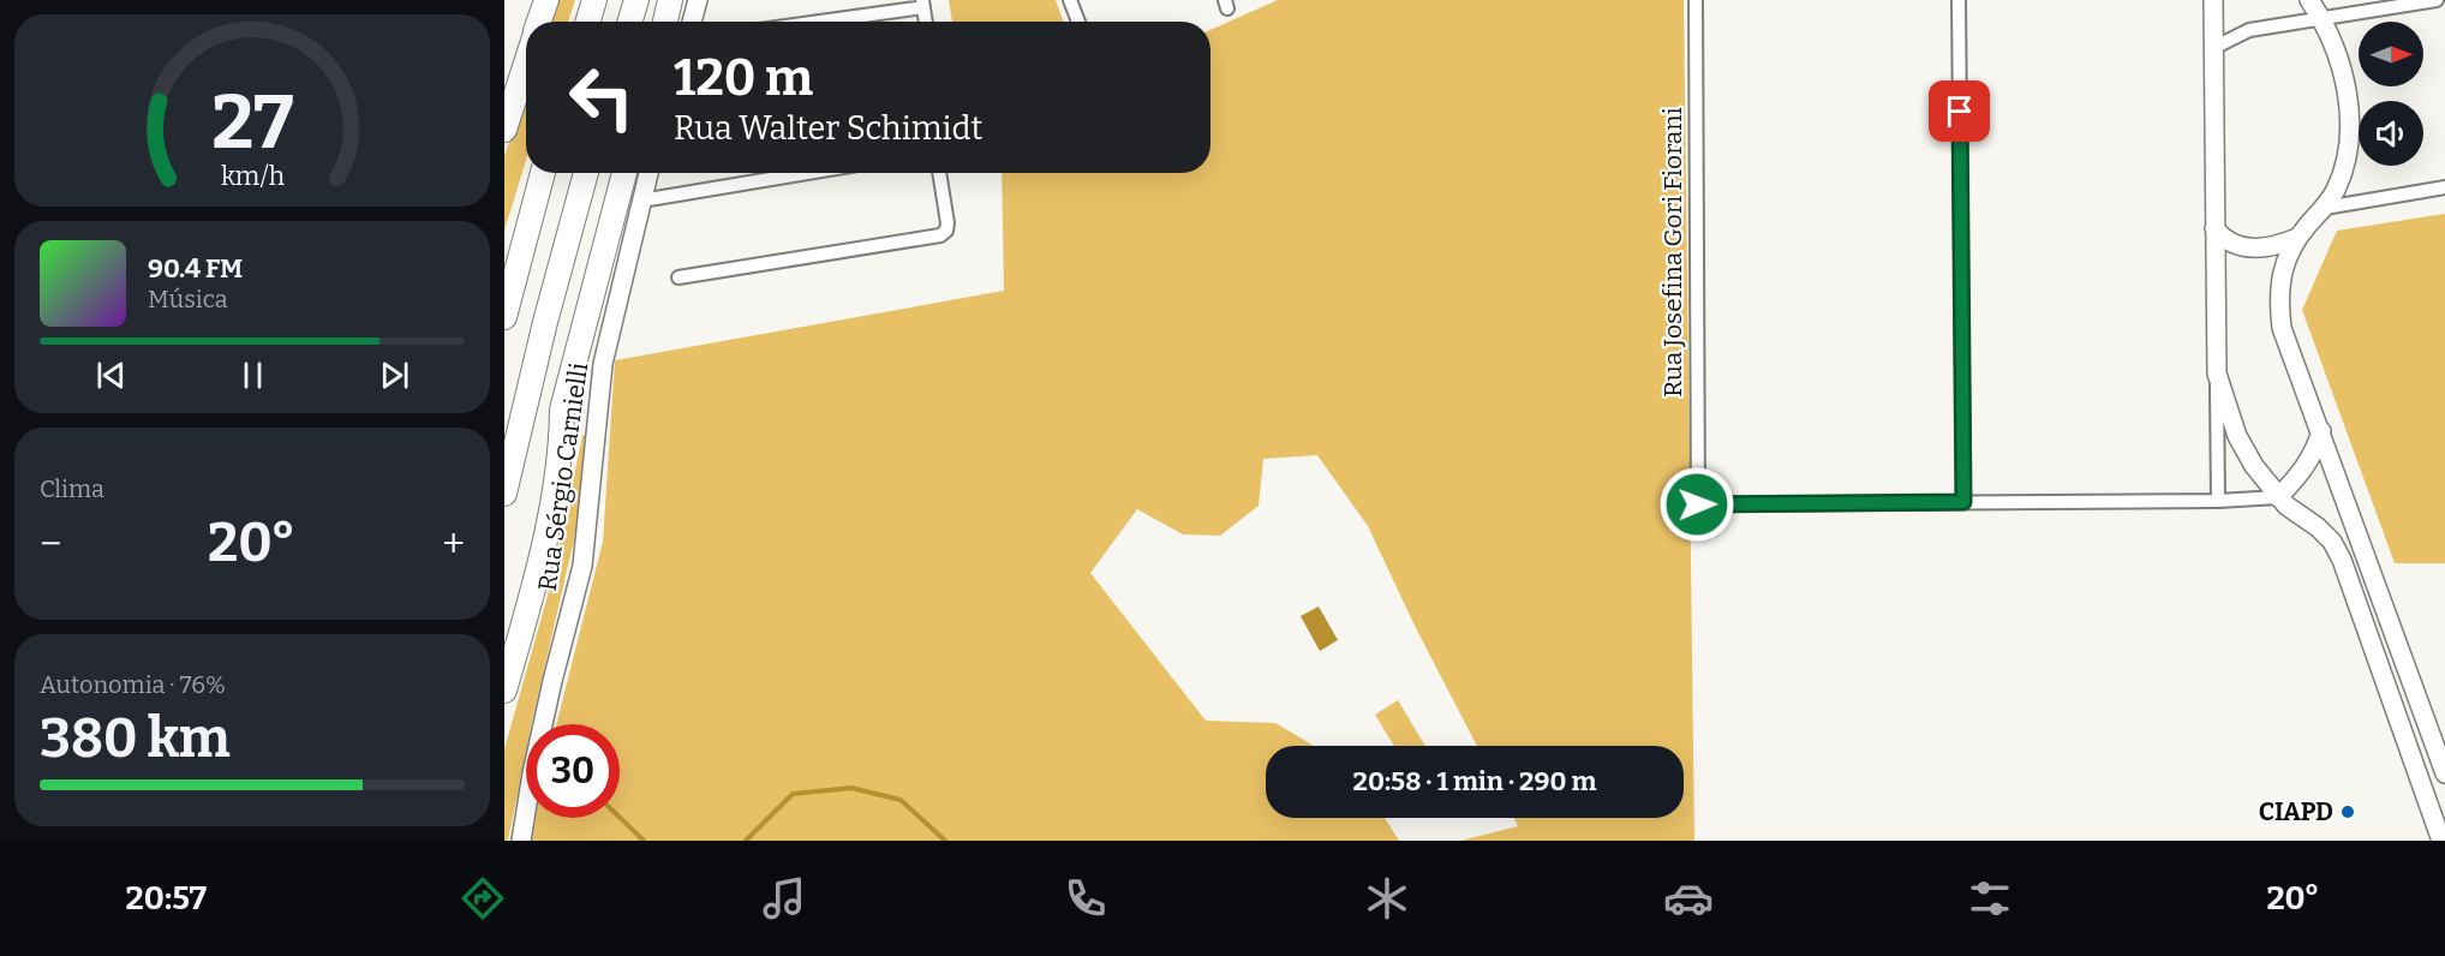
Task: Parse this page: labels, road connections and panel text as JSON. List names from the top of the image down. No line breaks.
{"streets":{"street":["Rua Josefina Gori Fiorani","Rua Sérgio Carnielli"]},"places":["CIAPD"],"north":"right","page":{"turn":["120 m","Rua Walter Schimidt"],"song":["90.4 FM","Música"],"tile":["Clima",["Autonomia · 76%","380 km"]],"heat":["−","20°","+"],"limit":"30","trip":"20:58 · 1 min · 290 m","tabs":["20:57","20°"],"gauge":["27","km/h"]}}
